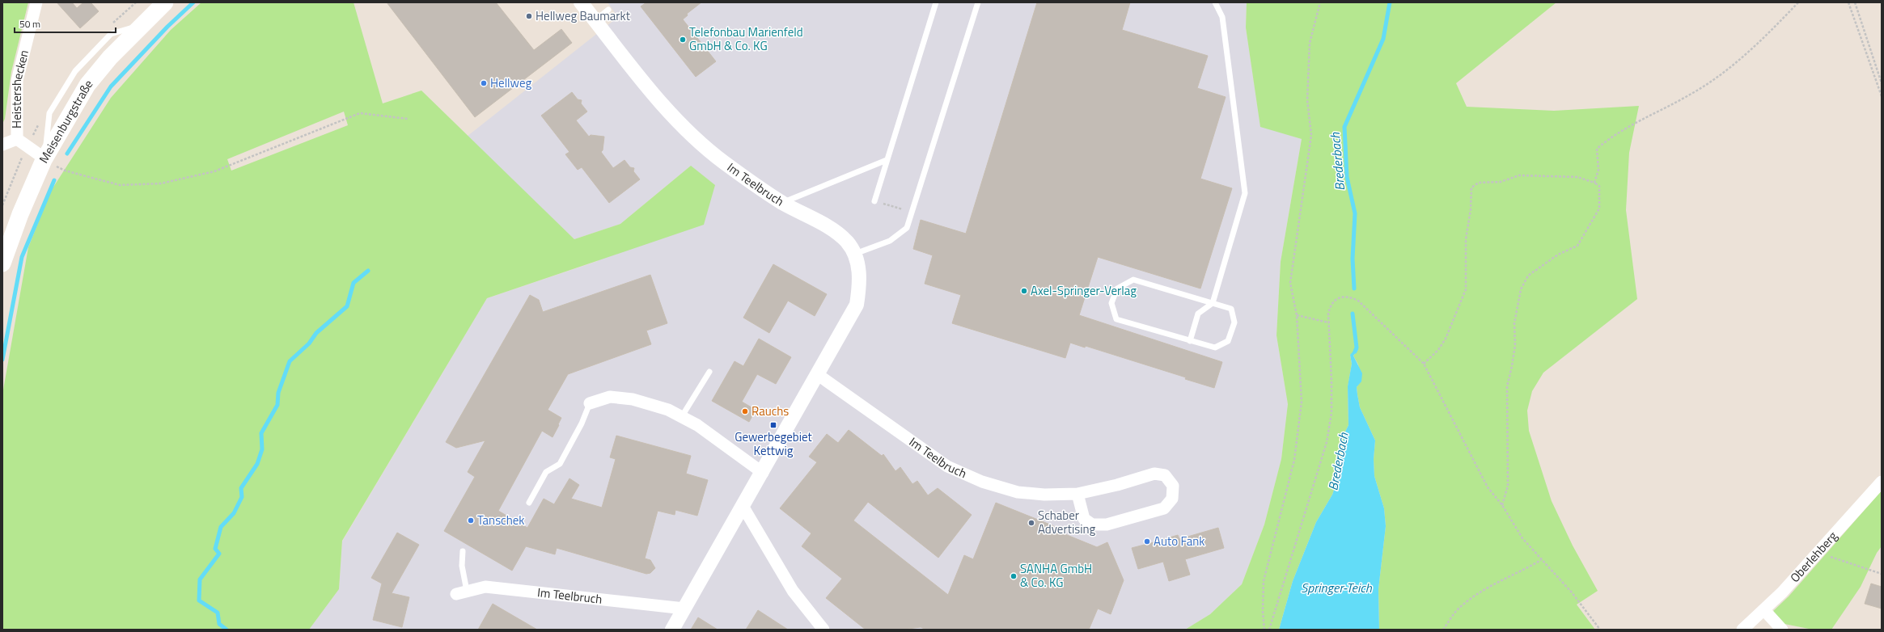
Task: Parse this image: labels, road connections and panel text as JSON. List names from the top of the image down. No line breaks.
{"streets":{"main road":["Meisenburgstraße"],"street":["Heistershecken","Im Teelbruch","Oberlehberg"]},"crossings":[["Heistershecken","Meisenburgstraße"]],"water":["Brederbach","Springer-Teich"],"places":{"other":["Hellweg Baumarkt","Telefonbau Marienfeld GmbH & Co. KG","Hellweg","Axel-Springer-Verlag","Rauchs","Tanschek","Schaber Advertising","Auto Fank","SANHA GmbH & Co. KG"],"transit":["Gewerbegebiet Kettwig"]},"scale_bar":"50 m"}
